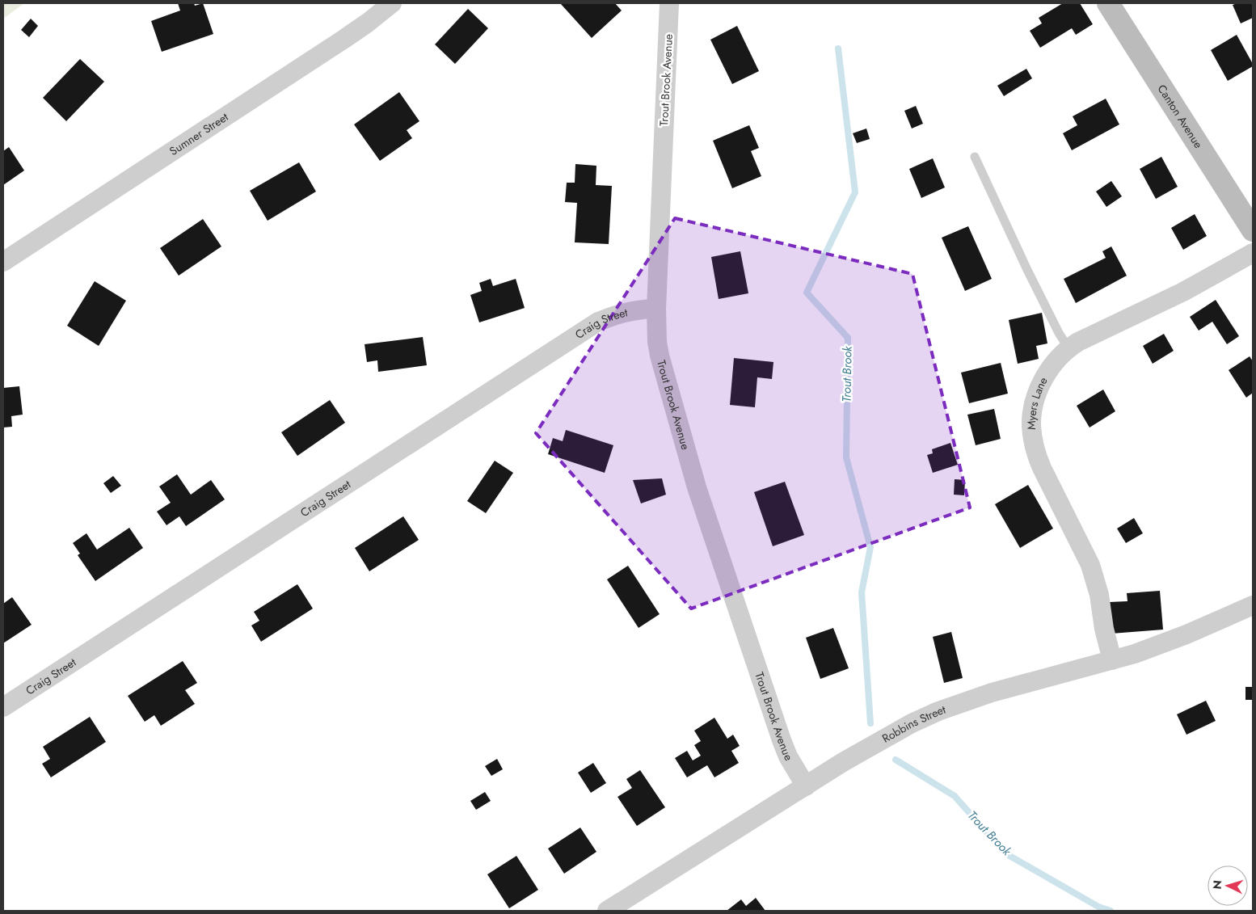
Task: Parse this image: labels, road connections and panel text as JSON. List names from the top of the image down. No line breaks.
{"streets":{"main road":["Canton Avenue"],"street":["Trout Brook Avenue","Sumner Street","Craig Street","Myers Lane","Robbins Street"]},"crossings":[["Trout Brook Avenue","Craig Street"],["Trout Brook Avenue","Robbins Street"],["Myers Lane","Robbins Street"]],"water":["Trout Brook"],"north":"left"}
